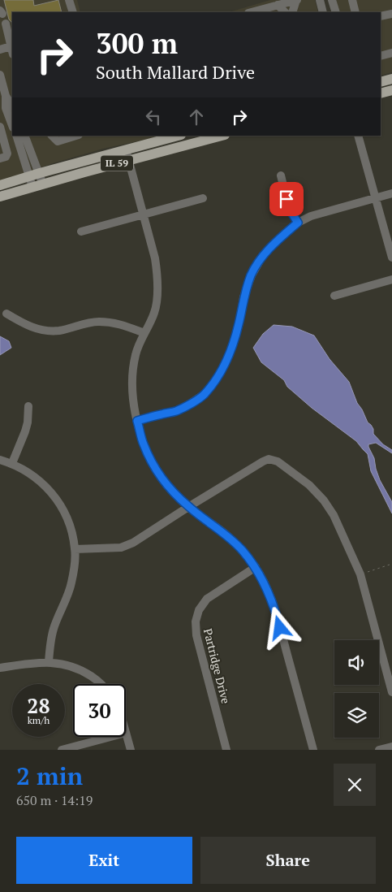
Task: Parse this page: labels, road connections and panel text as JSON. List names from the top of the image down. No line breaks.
{"streets":{"main road":["IL 59"],"street":["Partridge Drive"]},"page":{"turn":["300 m","South Mallard Drive"],"speed":"28 km/h","limit":"30","heading":["2 min","650 m · 14:19"],"buttons":["Exit","Share"]}}
